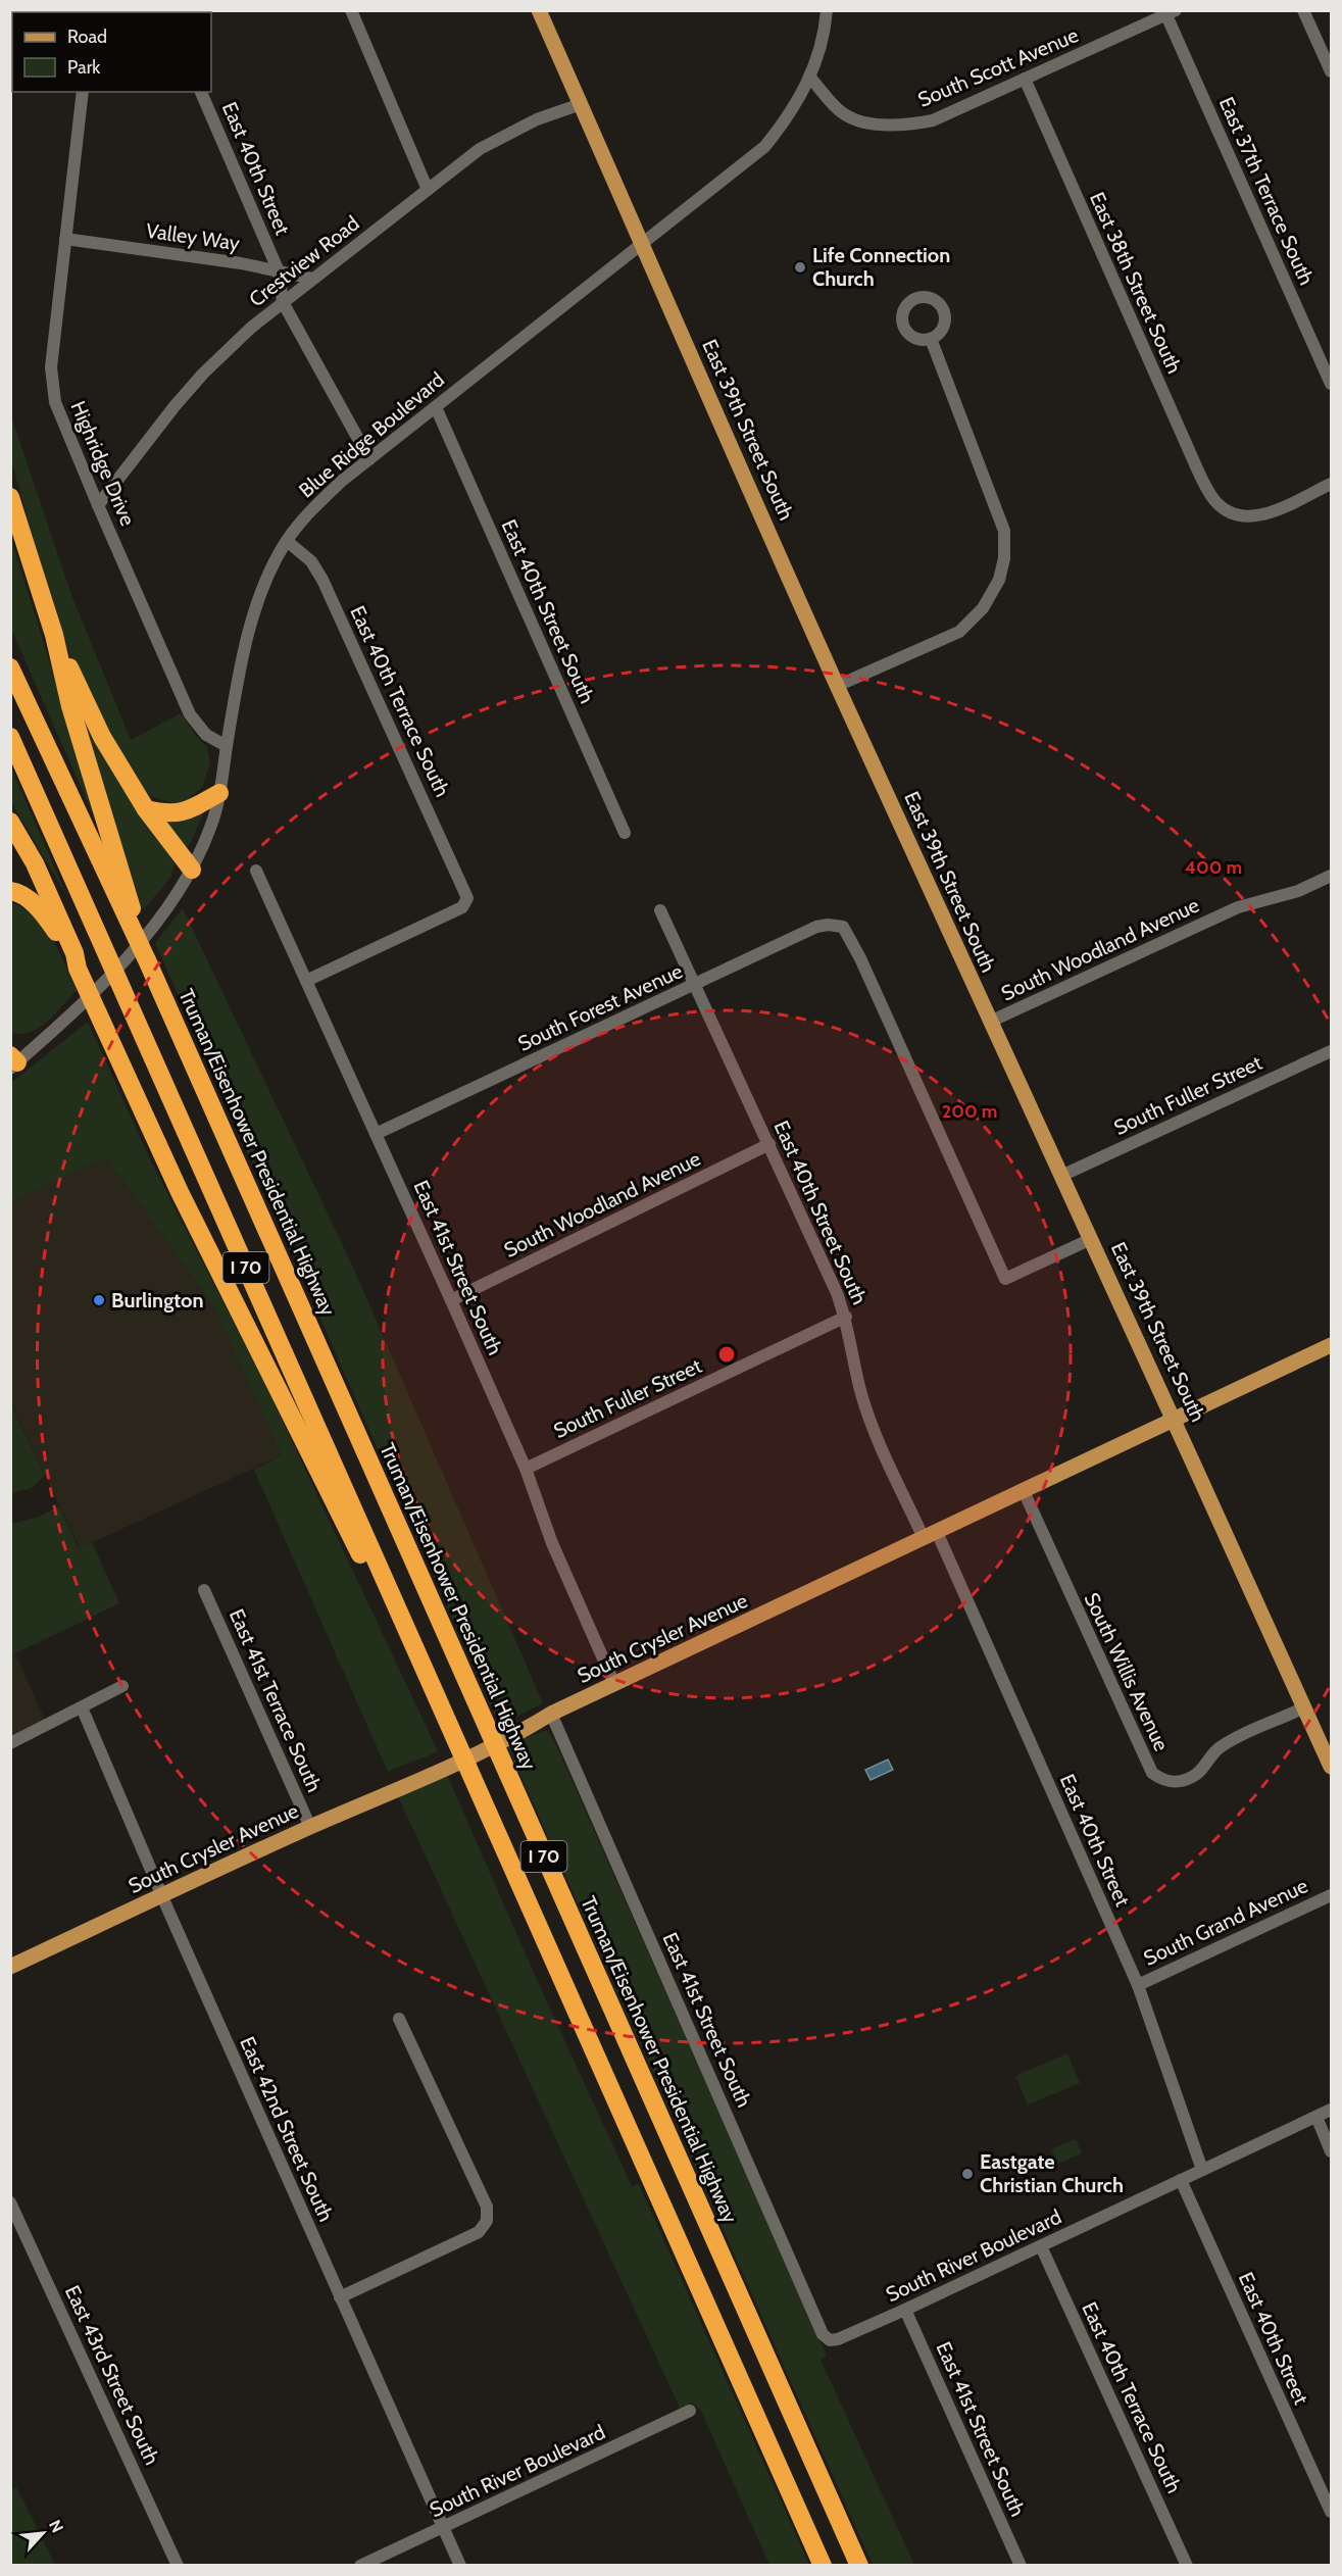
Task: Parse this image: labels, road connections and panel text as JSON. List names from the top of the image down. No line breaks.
{"streets":{"highway":["Truman/Eisenhower Presidential Highway","I 70"],"main road":["East 39th Street South","South Crysler Avenue"],"street":["South Scott Avenue","East 40th Street","East 37th Terrace South","Valley Way","Crestview Road","East 38th Street South","Blue Ridge Boulevard","Highridge Drive","East 40th Street South","East 40th Terrace South","South Woodland Avenue","South Forest Avenue","South Fuller Street","East 41st Street South","South Willis Avenue","East 41st Terrace South","South Grand Avenue","East 42nd Street South","South River Boulevard","East 43rd Street South"]},"crossings":[["South Scott Avenue","East 37th Terrace South"],["South Scott Avenue","East 38th Street South"],["South Scott Avenue","Blue Ridge Boulevard"],["East 40th Street","Valley Way"],["East 40th Street","Crestview Road"],["East 40th Street","Blue Ridge Boulevard"],["East 40th Street","East 40th Street South"],["East 40th Street","South Crysler Avenue"],["East 40th Street","South Grand Avenue"],["East 40th Street","South River Boulevard"],["Valley Way","Crestview Road"],["Valley Way","Highridge Drive"],["Crestview Road","East 39th Street South"],["Crestview Road","Highridge Drive"],["East 39th Street South","Blue Ridge Boulevard"],["East 39th Street South","South Woodland Avenue"],["East 39th Street South","South Forest Avenue"],["East 39th Street South","South Fuller Street"],["East 39th Street South","South Crysler Avenue"],["East 39th Street South","South Willis Avenue"],["Blue Ridge Boulevard","Highridge Drive"],["Blue Ridge Boulevard","East 40th Street South"],["Blue Ridge Boulevard","East 40th Terrace South"],["East 40th Street South","South Woodland Avenue"],["East 40th Street South","South Forest Avenue"],["East 40th Street South","South Fuller Street"],["East 40th Street South","South Crysler Avenue"],["East 40th Terrace South","East 41st Street South"],["East 40th Terrace South","South River Boulevard"],["South Woodland Avenue","East 41st Street South"],["South Forest Avenue","East 41st Street South"],["South Fuller Street","East 41st Street South"],["East 41st Street South","South Crysler Avenue"],["East 41st Street South","South River Boulevard"],["South Crysler Avenue","South Willis Avenue"],["South Crysler Avenue","East 41st Terrace South"],["South Crysler Avenue","East 42nd Street South"],["East 42nd Street South","South River Boulevard"]],"places":["Life Connection Church","Burlington","Eastgate Christian Church"],"legend":["Road","Park"],"north":"top right","rings":["400 m","200 m"]}
